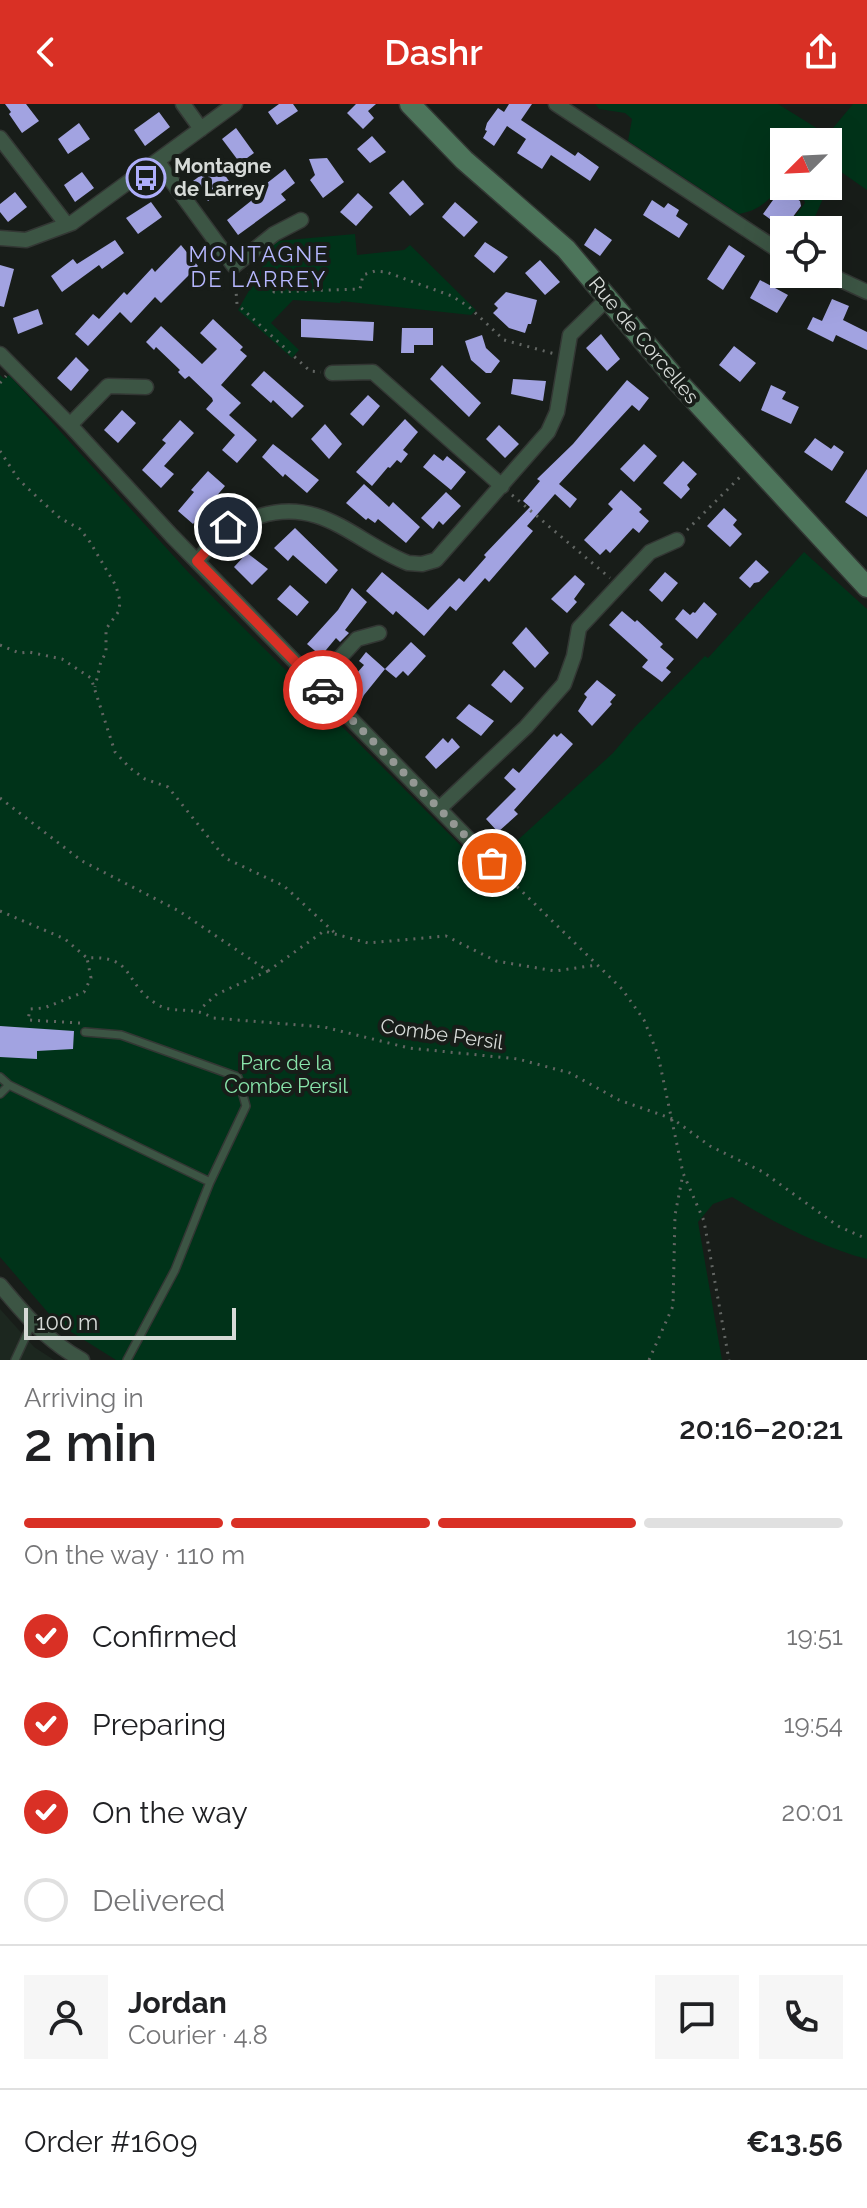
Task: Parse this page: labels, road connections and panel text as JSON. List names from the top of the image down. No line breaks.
{"streets":{"main road":["Rue de Corcelles"],"path":["Combe Persil"]},"districts":["MONTAGNE DE LARREY"],"parks":["Parc de la Combe Persil"],"places":{"bus stop":["Montagne de Larrey"]},"scale_bar":"100 m","north":"bottom left","page":{"header":"Dashr","scale":"100 m","heading":["2 min","Arriving in","20:16–20:21"],"panel":["Jordan","Courier · 4.8","Order #1609","€13.56"],"bar":"On the way · 110 m","list":[["Confirmed","19:51"],["Preparing","19:54"],["On the way","20:01"],"Delivered"]}}
